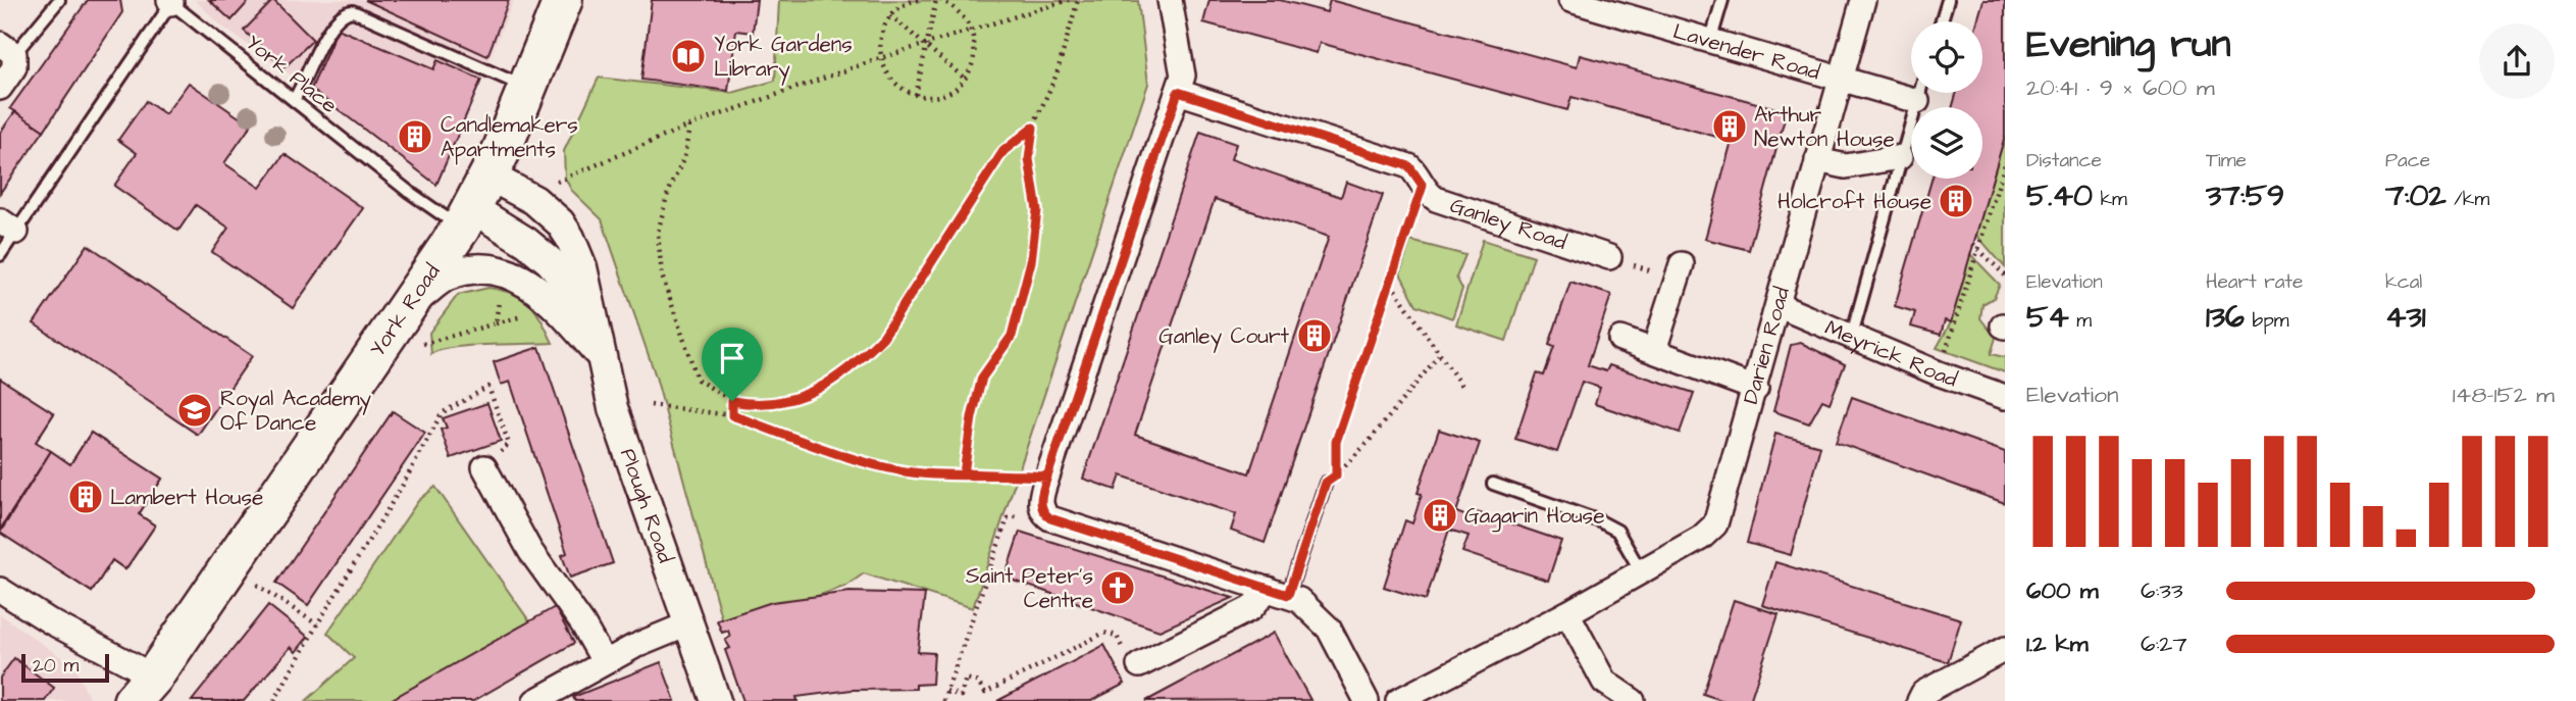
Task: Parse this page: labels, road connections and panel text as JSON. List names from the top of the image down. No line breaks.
{"streets":{"highway":["York Road"],"street":["Lavender Road","Ganley Road","Darien Road","Meyrick Road","Plough Road"],"lane":["York Place"]},"crossings":[["Lavender Road","Darien Road"],["York Place","York Road"],["York Place","Plough Road"],["York Road","Plough Road"],["Darien Road","Meyrick Road"]],"places":{"library":["York Gardens Library"],"building":["Arthur Newton House","Candlemakers Apartments","Holcroft House","Ganley Court","Lambert House","Gagarin House"],"school or university":["Royal Academy Of Dance"],"church":["Saint Peter's Centre"]},"scale_bar":"20 m","page":{"heading":["Evening run","20:41 · 9 × 600 m"],"stats":[["Distance","5.40 km"],["Time","37:59"],["Pace","7:02 /km"],["Elevation","54 m"],["Heart rate","136 bpm"],["kcal","431"]],"chart":["Elevation","148–152 m"],"list":[{"name":"600 m","note":"6:33"},{"name":"1.2 km","note":"6:27"}],"scale":"20 m"}}
